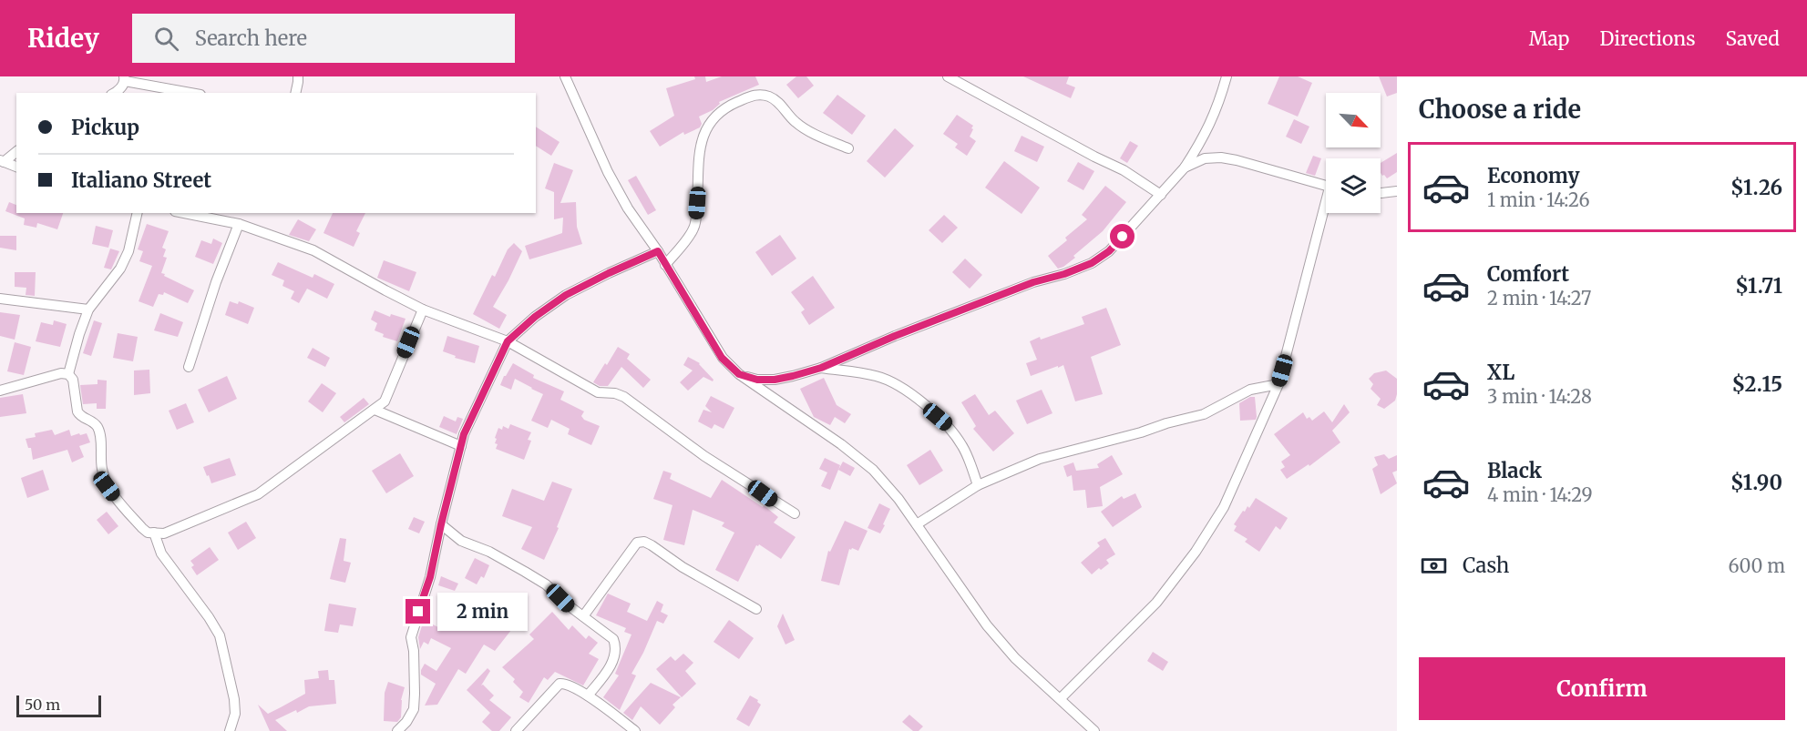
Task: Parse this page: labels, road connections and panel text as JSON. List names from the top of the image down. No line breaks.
{"scale_bar":"50 m","north":"bottom right","page":{"header":"Ridey","search":"Search here","nav":["Map","Directions","Saved"],"heading":"Choose a ride","banner":["Pickup","Italiano Street"],"list":[{"name":"Economy","note":"1 min · 14:26","value":"$1.26"},{"name":"Comfort","note":"2 min · 14:27","value":"$1.71"},{"name":"XL","note":"3 min · 14:28","value":"$2.15"},{"name":"Black","note":"4 min · 14:29","value":"$1.90"}],"pay":["Cash","600 m"],"bubble":"2 min","buttons":"Confirm","scale":"50 m"}}
